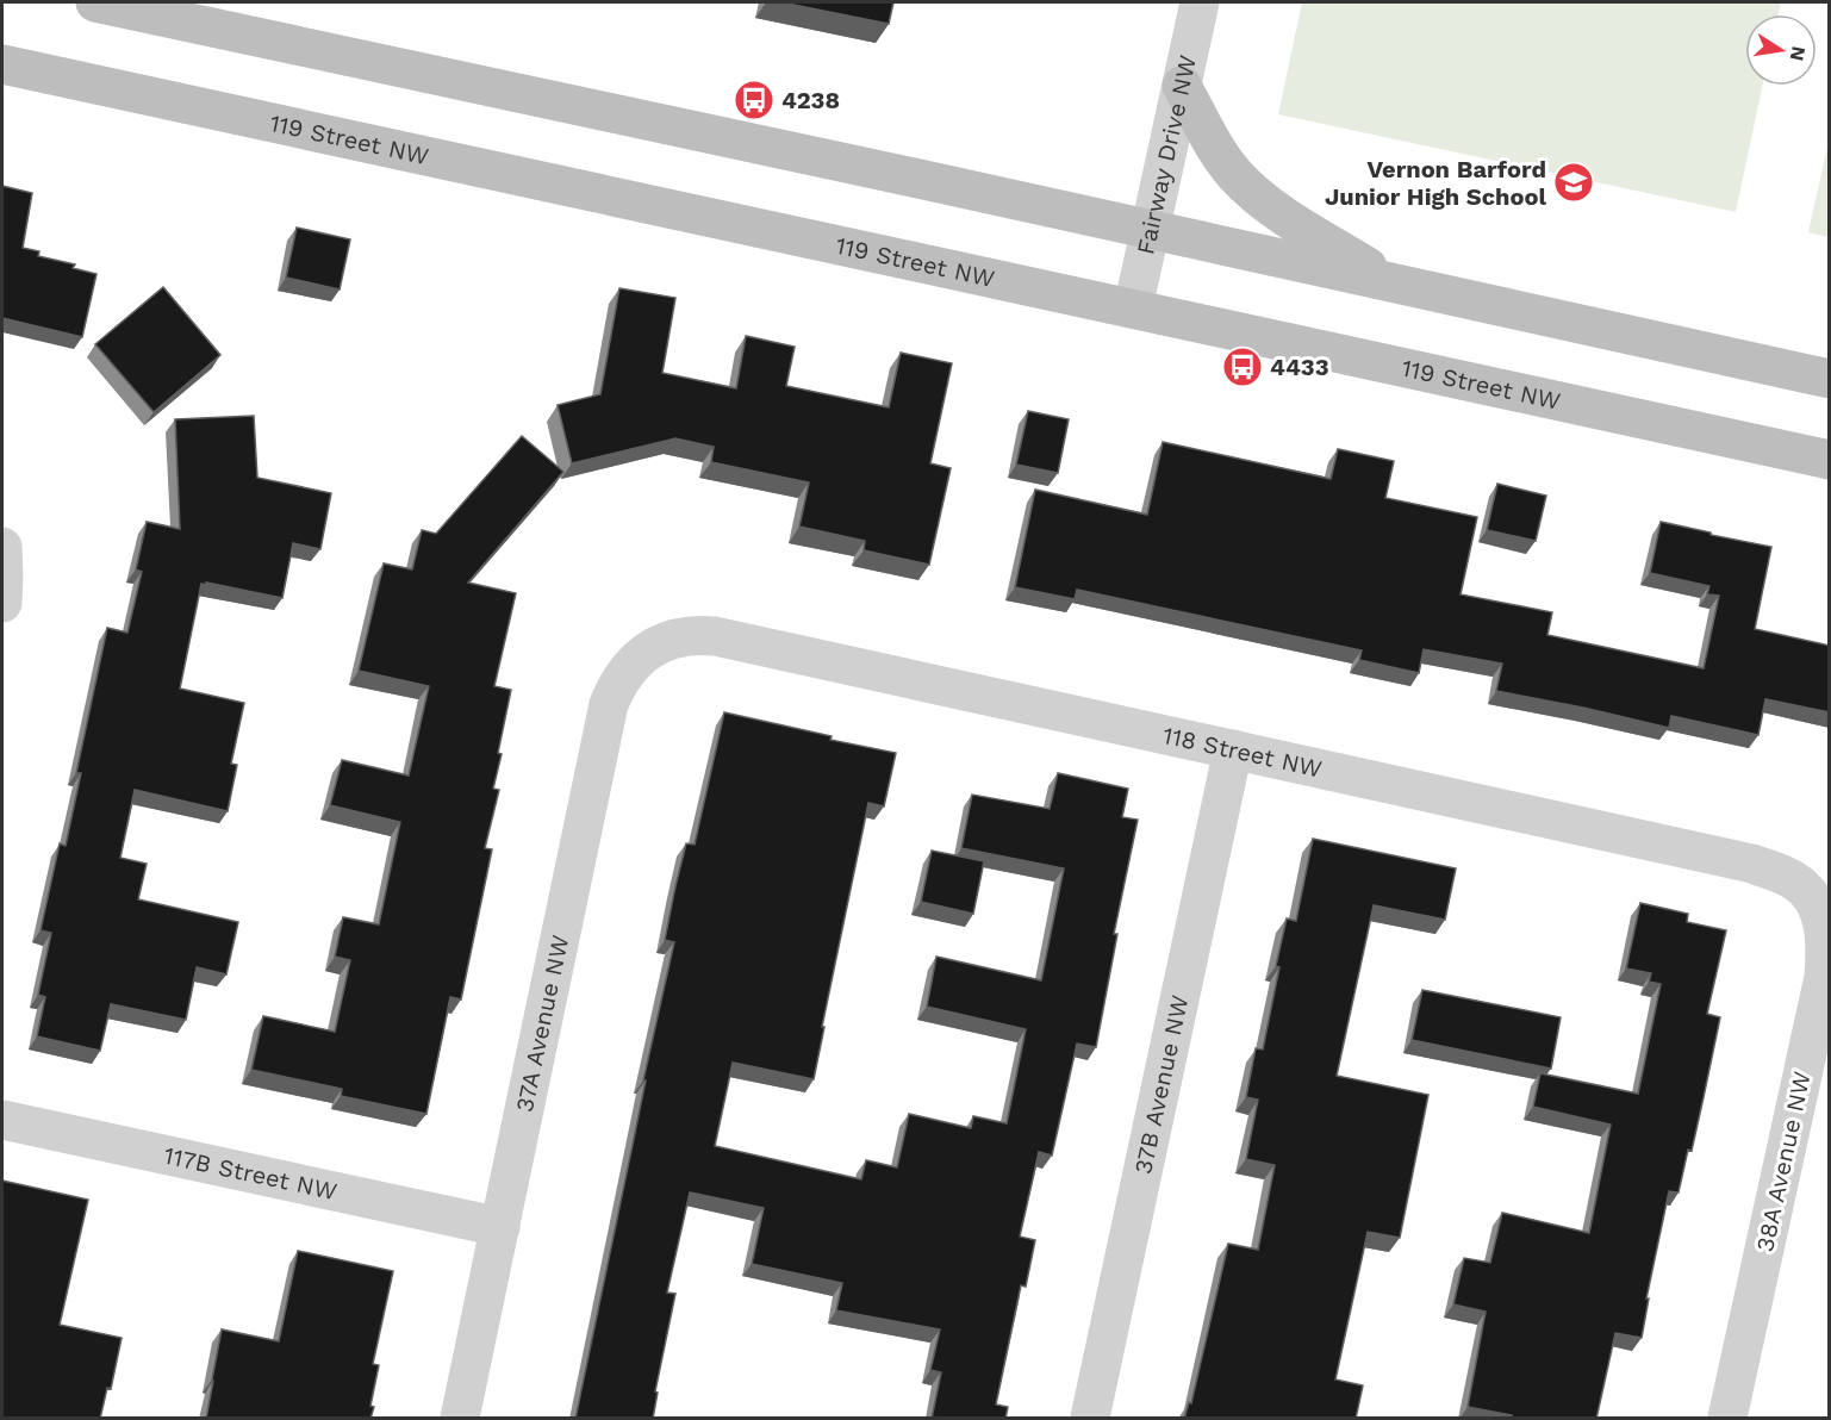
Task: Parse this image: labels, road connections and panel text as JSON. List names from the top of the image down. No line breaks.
{"streets":{"main road":["119 Street NW"],"street":["Fairway Drive NW","118 Street NW","37A Avenue NW","37B Avenue NW","38A Avenue NW","117B Street NW"]},"crossings":[["119 Street NW","Fairway Drive NW"],["118 Street NW","37A Avenue NW"],["118 Street NW","37B Avenue NW"],["118 Street NW","38A Avenue NW"],["37A Avenue NW","117B Street NW"]],"places":{"bus stop":["4238","4433"],"school or university":["Vernon Barford Junior High School"]},"north":"right"}
